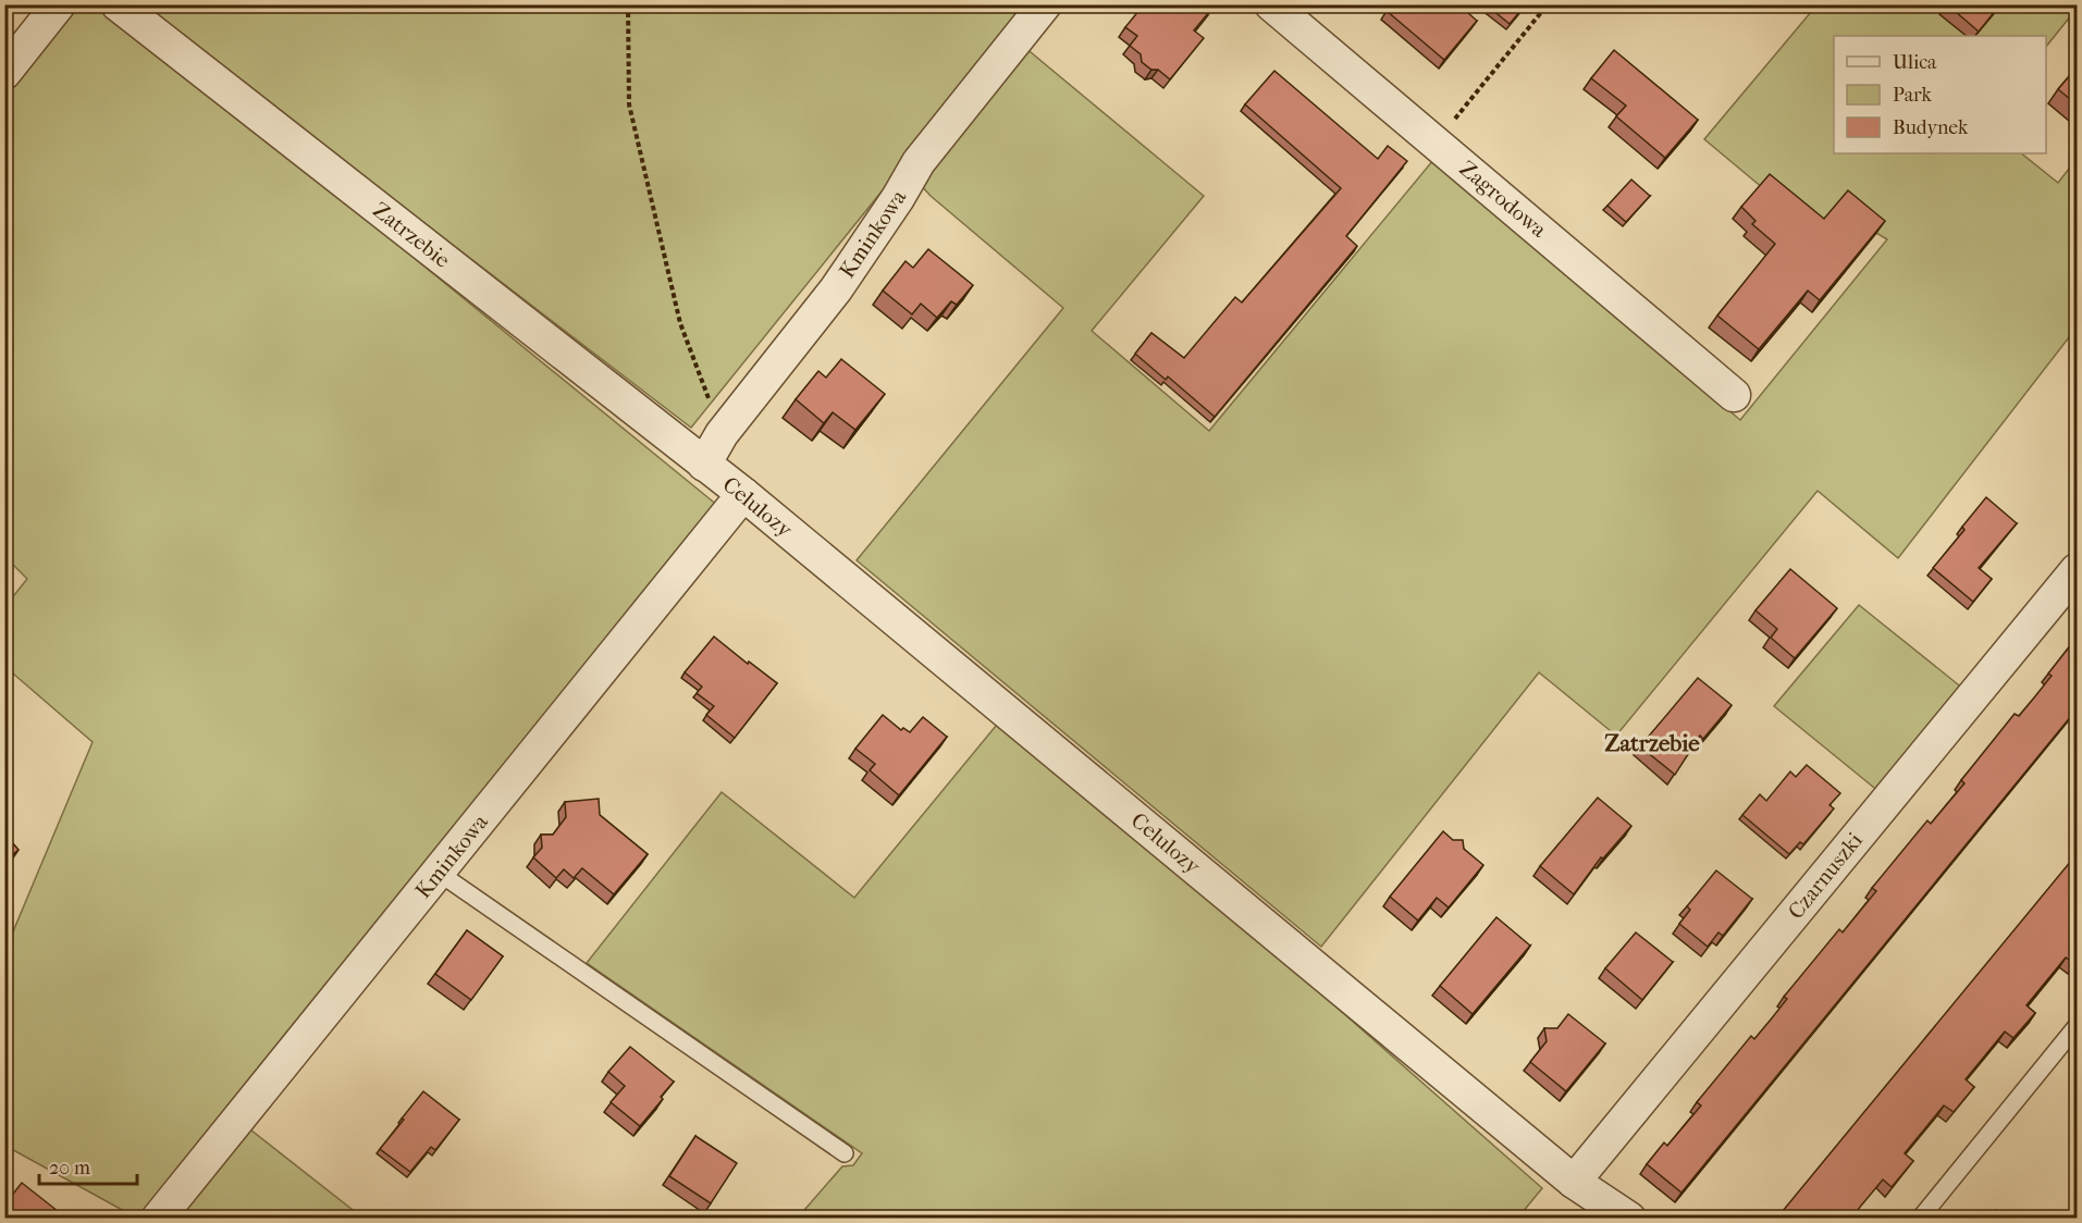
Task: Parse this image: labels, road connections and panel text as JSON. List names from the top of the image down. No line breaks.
{"streets":{"street":["Zagrodowa","Kminkowa","Zatrzebie","Celulozy","Czarnuszki"]},"crossings":[["Kminkowa","Zatrzebie"],["Kminkowa","Celulozy"],["Zatrzebie","Celulozy"],["Celulozy","Czarnuszki"]],"districts":["Zatrzebie"],"legend":["Ulica","Park","Budynek"],"scale_bar":"20 m"}
